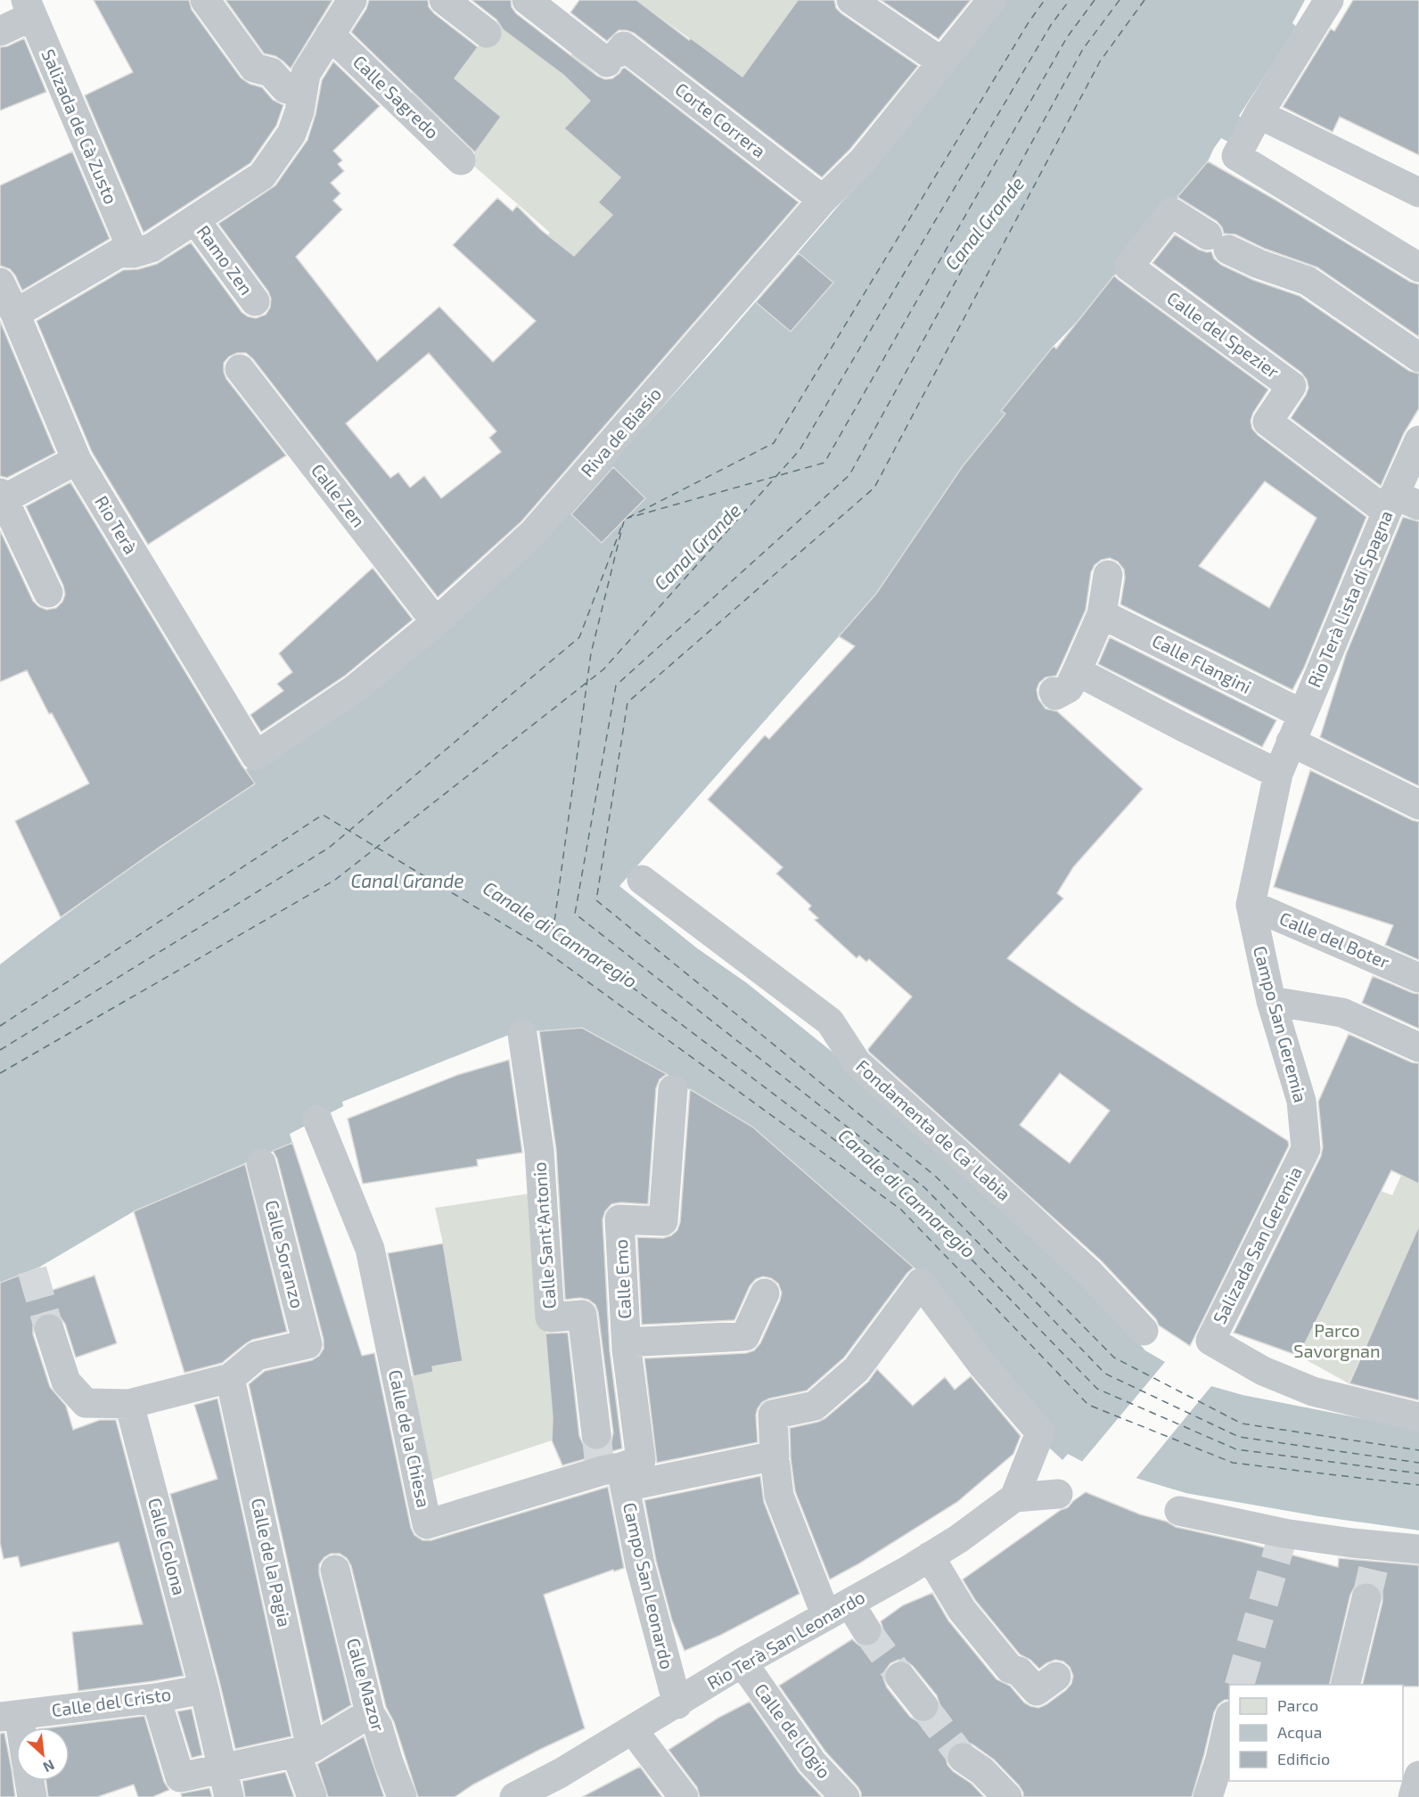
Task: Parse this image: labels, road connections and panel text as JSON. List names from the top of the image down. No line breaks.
{"streets":{"street":["Calle Sagredo","Corte Correra","Salizada de Cà Zusto","Ramo Zen","Calle del Spezier","Riva de Biasio","Calle Zen","Rio Terà","Rio Terà Lista di Spagna","Calle Flangini","Calle del Boter","Campo San Geremia","Fondamenta de Ca' Labia","Calle Sant'Antonio","Salizada San Geremia","Calle Soranzo","Calle Emo","Calle de la Chiesa","Calle Colona","Calle de la Pagia","Campo San Leonardo","Rio Terà San Leonardo","Calle Mazor","Calle del Cristo","Calle de l'Ogio"]},"crossings":[["Corte Correra","Riva de Biasio"],["Calle del Spezier","Rio Terà Lista di Spagna"],["Riva de Biasio","Calle Zen"],["Riva de Biasio","Rio Terà"],["Rio Terà Lista di Spagna","Calle Flangini"],["Rio Terà Lista di Spagna","Campo San Geremia"],["Calle del Boter","Campo San Geremia"],["Campo San Geremia","Salizada San Geremia"],["Calle Soranzo","Calle de la Pagia"],["Calle Emo","Calle de la Chiesa"],["Calle Emo","Campo San Leonardo"],["Calle de la Chiesa","Campo San Leonardo"],["Calle Colona","Calle del Cristo"],["Campo San Leonardo","Rio Terà San Leonardo"],["Rio Terà San Leonardo","Calle de l'Ogio"]],"water":["Canal Grande","Canale di Cannaregio"],"parks":["Parco Savorgnan"],"legend":["Parco","Acqua","Edificio"],"north":"bottom right"}
